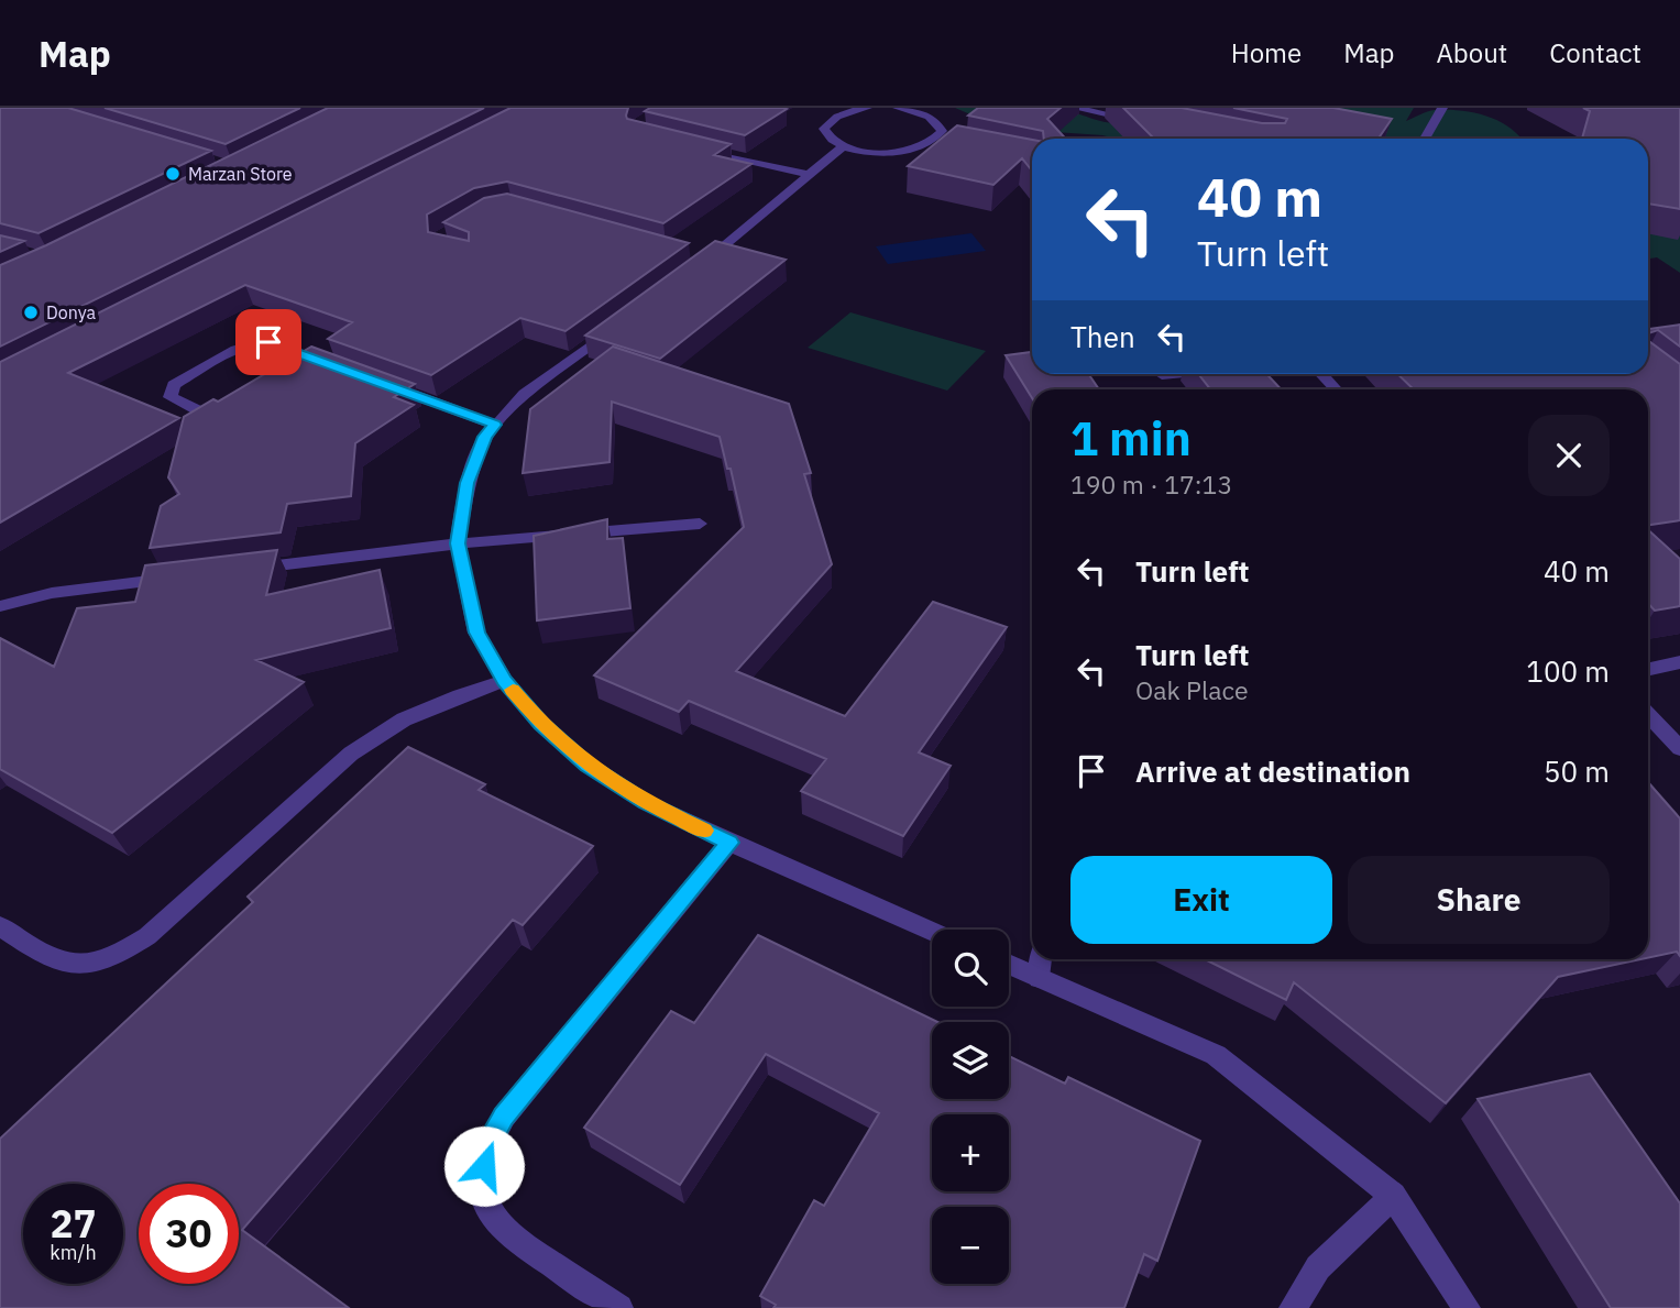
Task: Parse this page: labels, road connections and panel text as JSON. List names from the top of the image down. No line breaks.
{"places":["Marzan Store","Donya"],"page":{"header":"Map","nav":["Home","Map","About","Contact"],"turn":["40 m","Turn left"],"then":"Then","heading":["1 min","190 m · 17:13"],"list":[{"name":"Turn left","value":"40 m"},{"name":"Turn left","note":"Oak Place","value":"100 m"},{"name":"Arrive at destination","value":"50 m"}],"buttons":["Exit","Share"],"map_buttons":["+","−"],"speed":"27 km/h","limit":"30"}}
